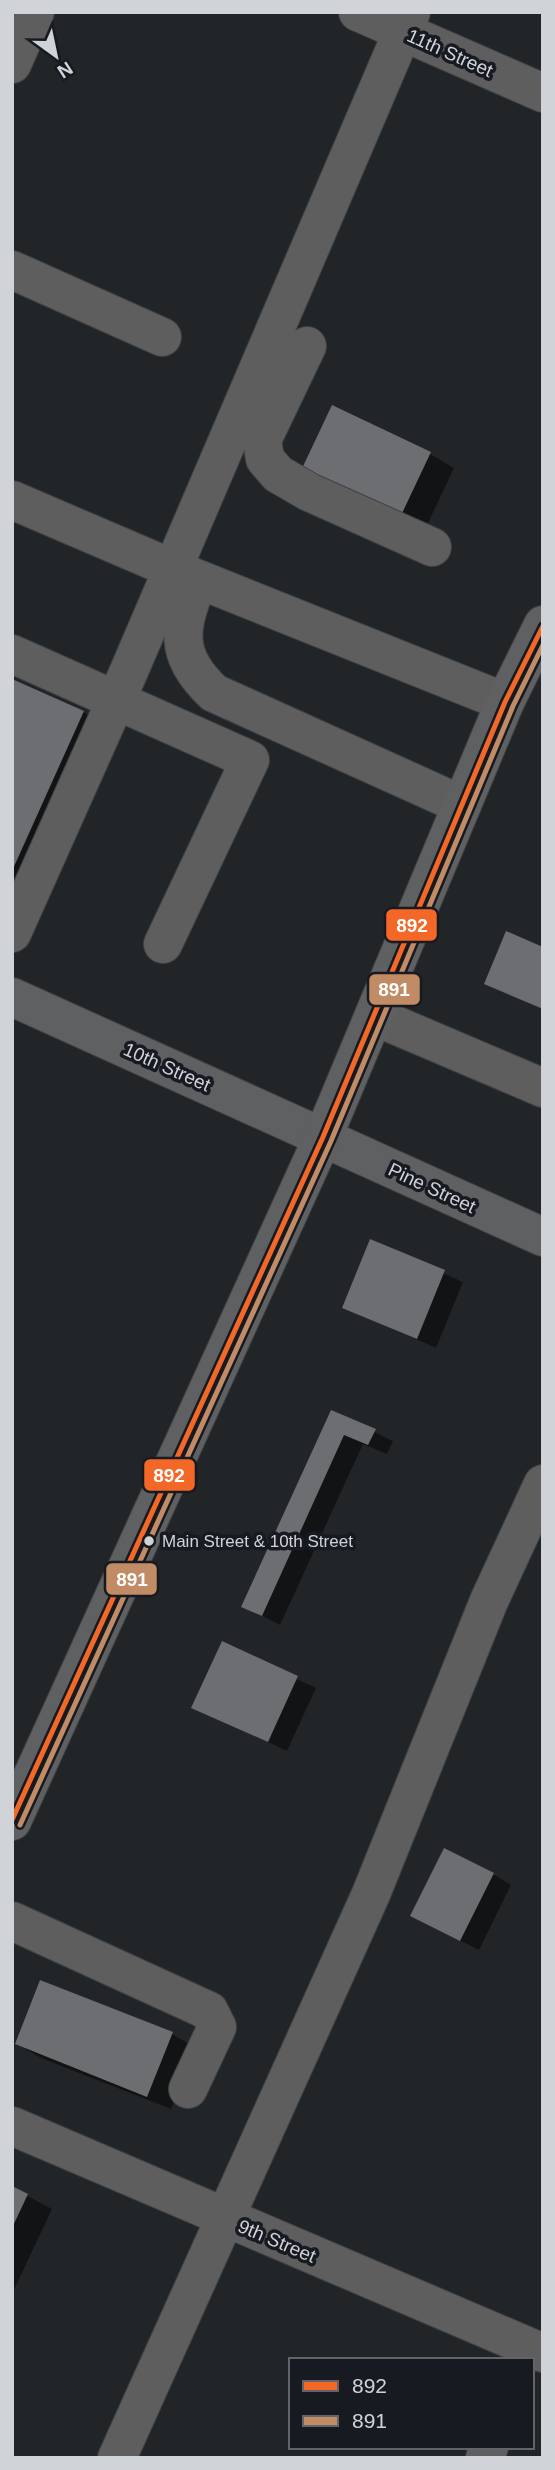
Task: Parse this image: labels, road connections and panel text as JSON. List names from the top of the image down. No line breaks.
{"streets":{"main road":["10th Street","Pine Street"],"street":["11th Street","9th Street"]},"crossings":[["10th Street","Pine Street"]],"places":["Main Street & 10th Street"],"lines":["transit line 892","transit line 891"],"legend":["892","891"],"north":"bottom right"}
